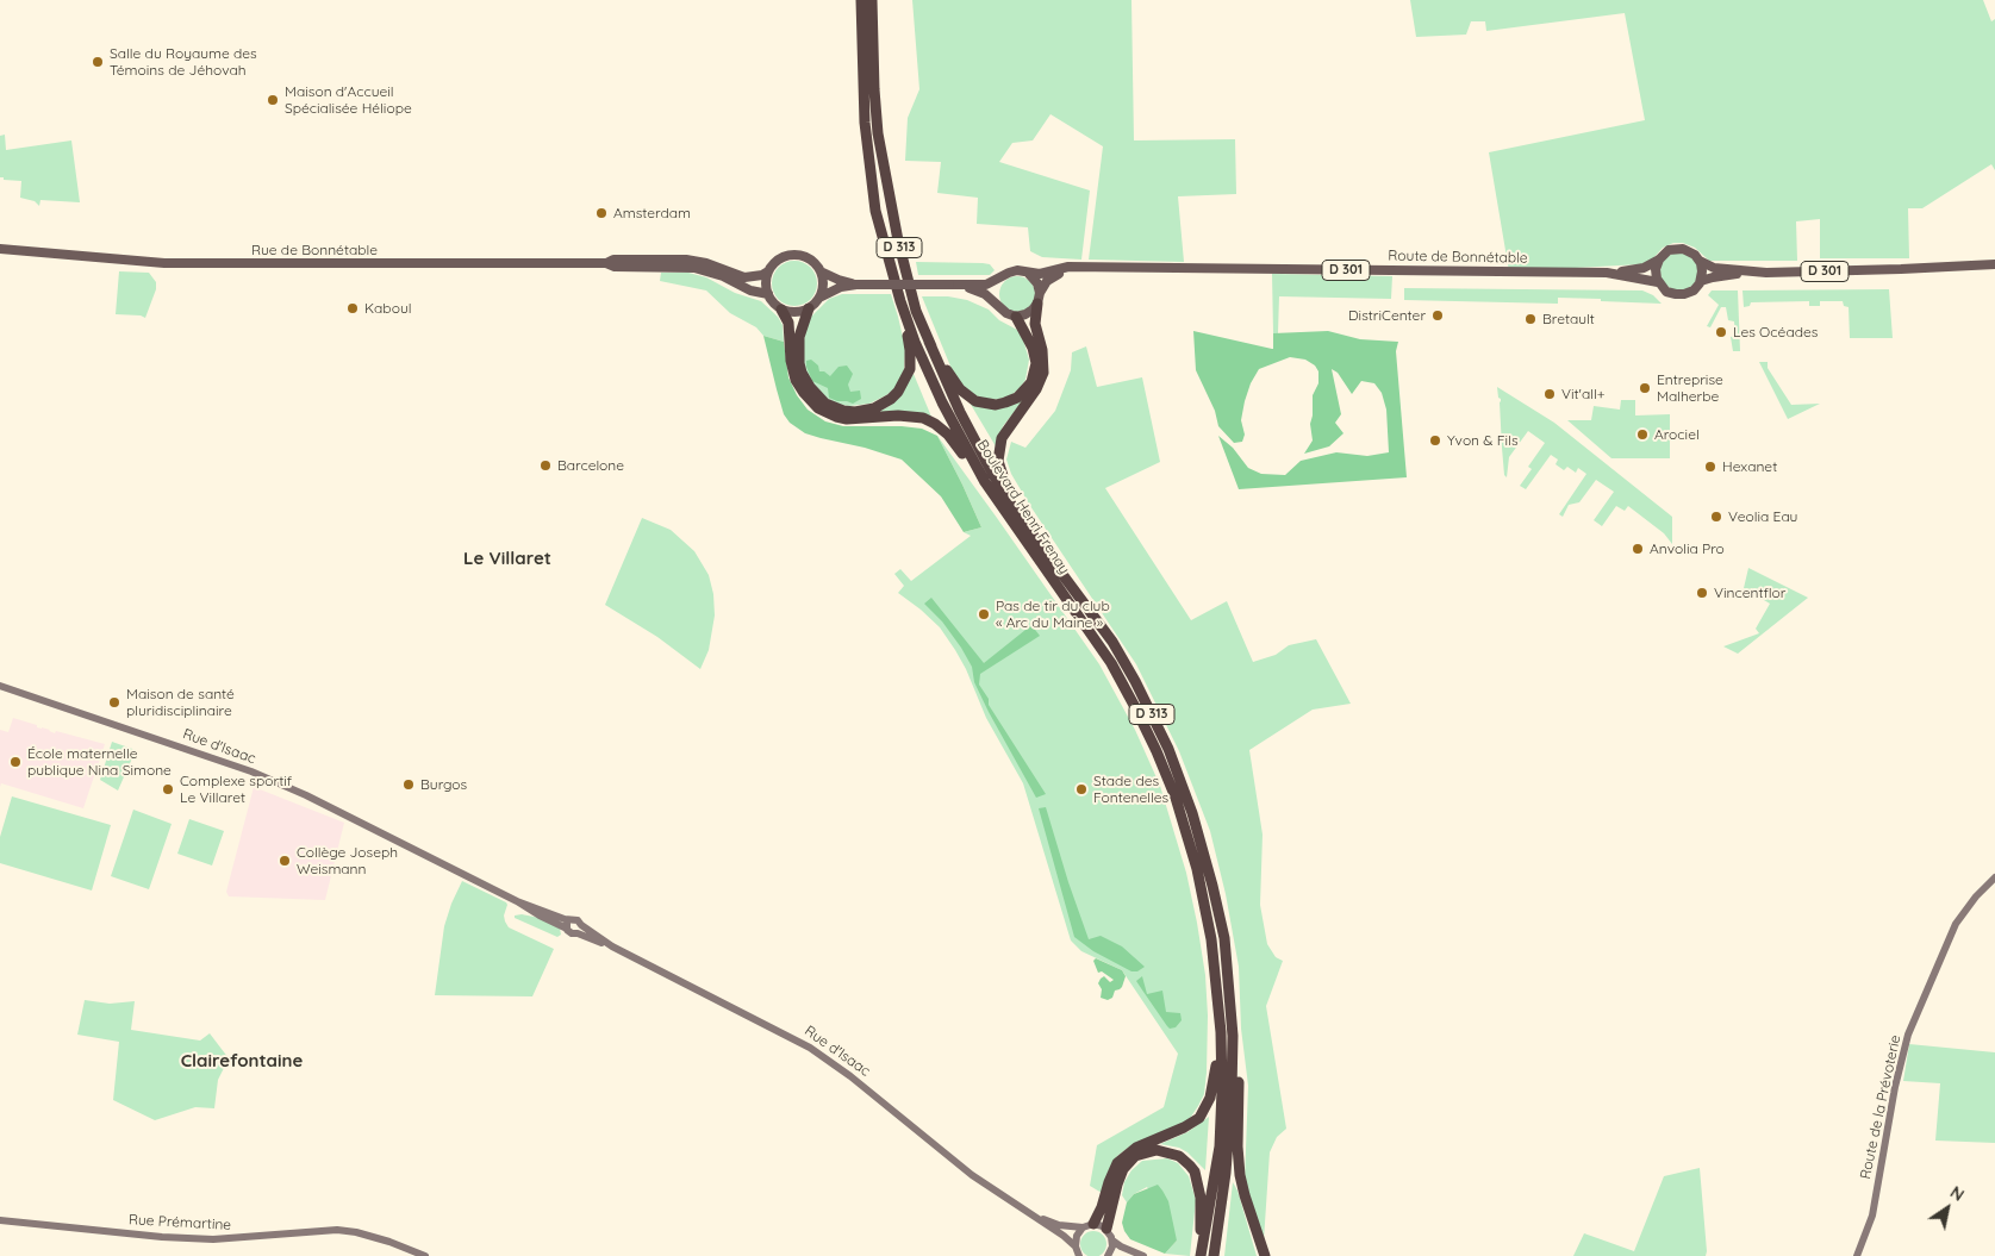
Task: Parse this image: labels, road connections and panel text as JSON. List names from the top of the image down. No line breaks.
{"streets":{"highway":["D 313","Boulevard Henri Frenay"],"main road":["Rue de Bonnétable","Route de Bonnétable","D 301"],"street":["Rue d'Isaac","Route de la Prévoterie","Rue Prémartine"]},"crossings":[["D 313","Boulevard Henri Frenay"],["D 313","Rue d'Isaac"],["Rue de Bonnétable","Route de Bonnétable"],["Route de Bonnétable","D 301"]],"districts":["Le Villaret","Clairefontaine"],"places":["Salle du Royaume des Témoins de Jéhovah","Maison d'Accueil Spécialisée Héliope","Amsterdam","Kaboul","DistriCenter","Bretault","Les Océades","Entreprise Malherbe","Vit'all+","Arociel","Yvon & Fils","Barcelone","Hexanet","Veolia Eau","Anvolia Pro","Vincentflor","Pas de tir du club « Arc du Maine »","Maison de santé pluridisciplinaire","École maternelle publique Nina Simone","Burgos","Complexe sportif Le Villaret","Stade des Fontenelles","Collège Joseph Weismann"],"north":"top right"}
